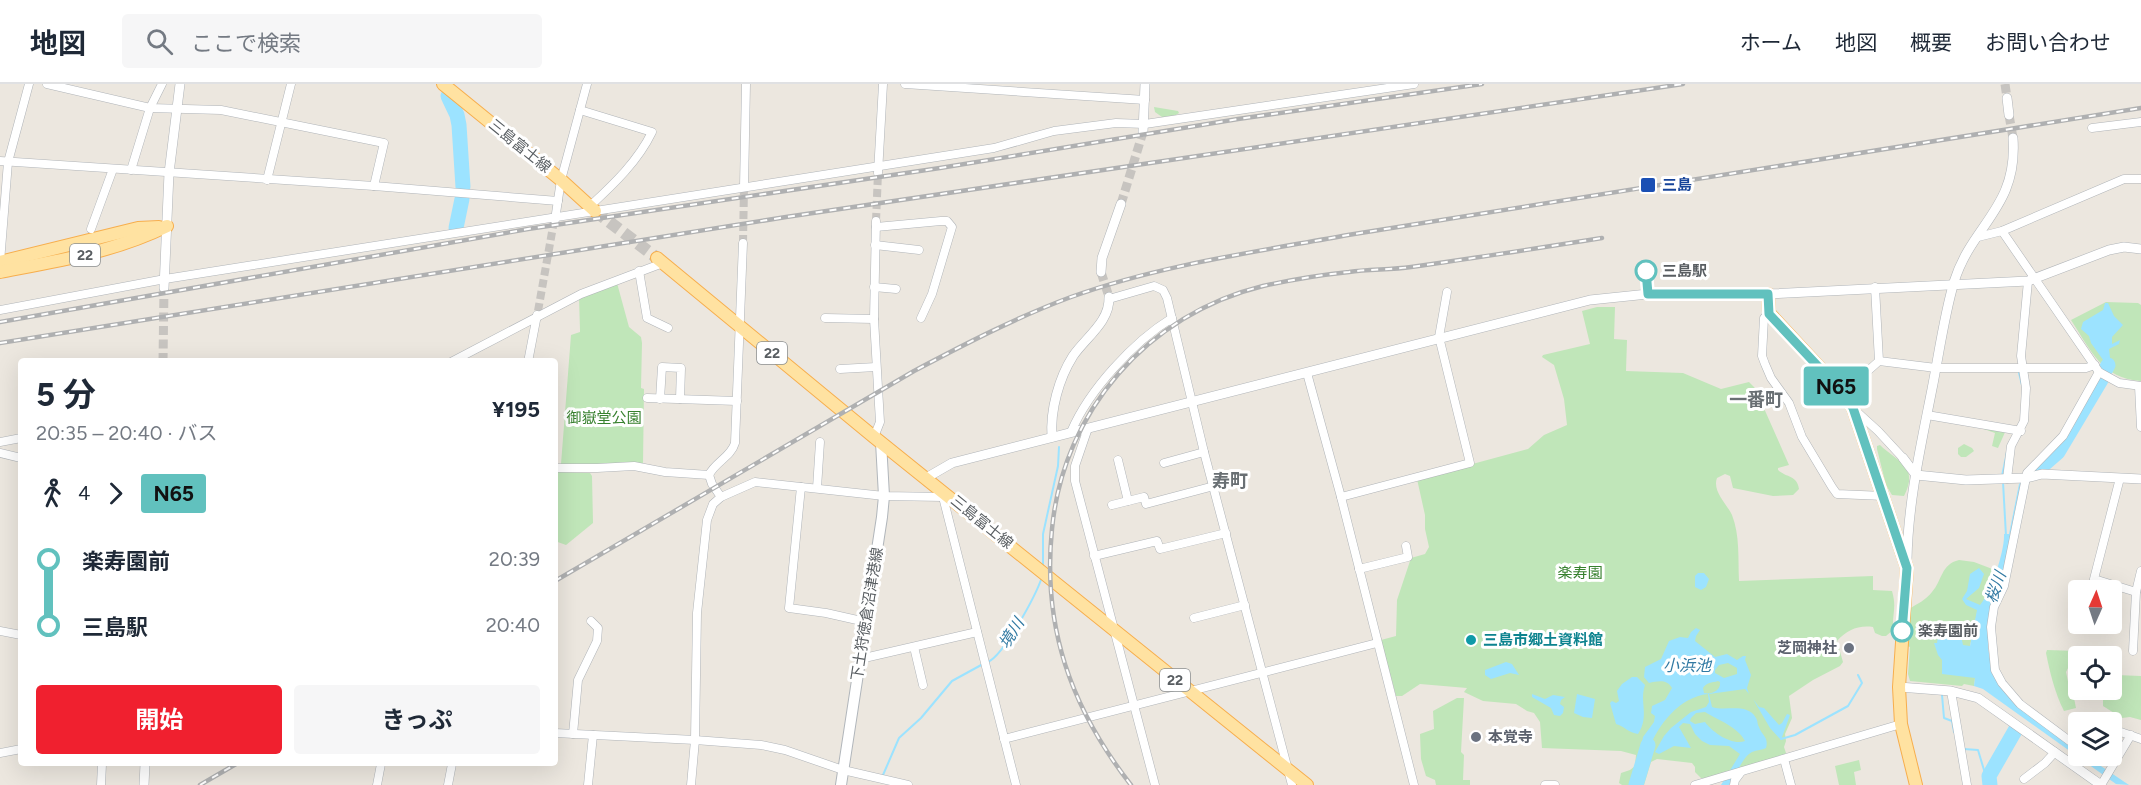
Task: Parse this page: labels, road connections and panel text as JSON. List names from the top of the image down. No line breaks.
{"streets":{"main road":["三島富士線","22","下土狩徳倉沼津港線"]},"crossings":[["三島富士線","下土狩徳倉沼津港線"]],"districts":["一番町","寿町"],"water":["桜川","境川","小浜池"],"parks":["御嶽堂公園","楽寿園"],"places":{"transit":["三島"],"other":["三島駅","楽寿園前","三島市郷土資料館","芝岡神社","本覚寺"]},"lines":["bus line N65"],"north":"top","page":{"header":"地図","search":"ここで検索","nav":["ホーム","地図","概要","お問い合わせ"],"on_map":"N65","heading":["5 分","20:35 – 20:40 · バス","¥195"],"legs":["4","N65"],"list":[{"name":"楽寿園前","value":"20:39"},{"name":"三島駅","value":"20:40"}],"buttons":["開始","きっぷ"]}}
